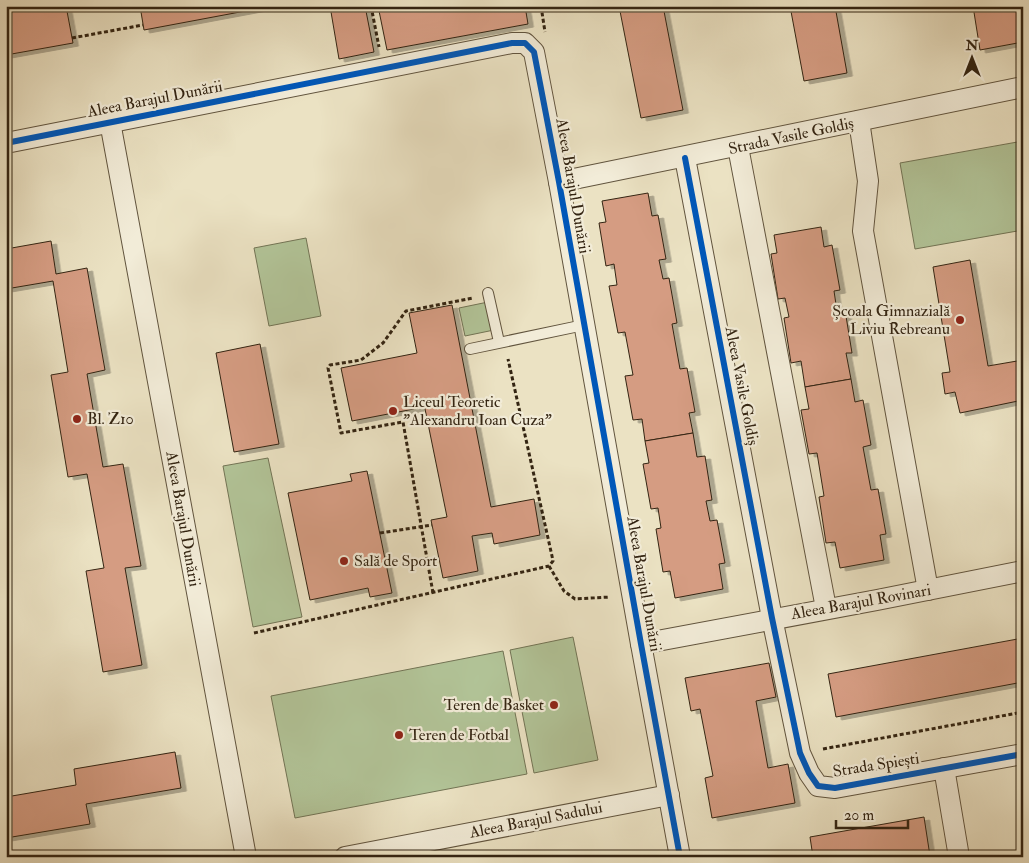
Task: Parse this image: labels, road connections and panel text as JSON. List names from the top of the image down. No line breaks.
{"streets":{"street":["Aleea Barajul Dunării","Strada Vasile Goldiș","Aleea Vasile Goldiș","Aleea Barajul Rovinari","Strada Spiești","Aleea Barajul Sadului"]},"crossings":[["Aleea Barajul Dunării","Strada Vasile Goldiș"],["Aleea Barajul Dunării","Aleea Barajul Rovinari"],["Aleea Barajul Dunării","Aleea Barajul Sadului"],["Strada Vasile Goldiș","Aleea Vasile Goldiș"],["Aleea Vasile Goldiș","Aleea Barajul Rovinari"],["Aleea Vasile Goldiș","Strada Spiești"],["Aleea Barajul Rovinari","Strada Spiești"]],"places":["Școala Gimnazială Liviu Rebreanu","Liceul Teoretic \"Alexandru Ioan Cuza\"","Bl. Z10","Sală de Sport","Teren de Basket","Teren de Fotbal"],"scale_bar":"20 m","north":"top"}
